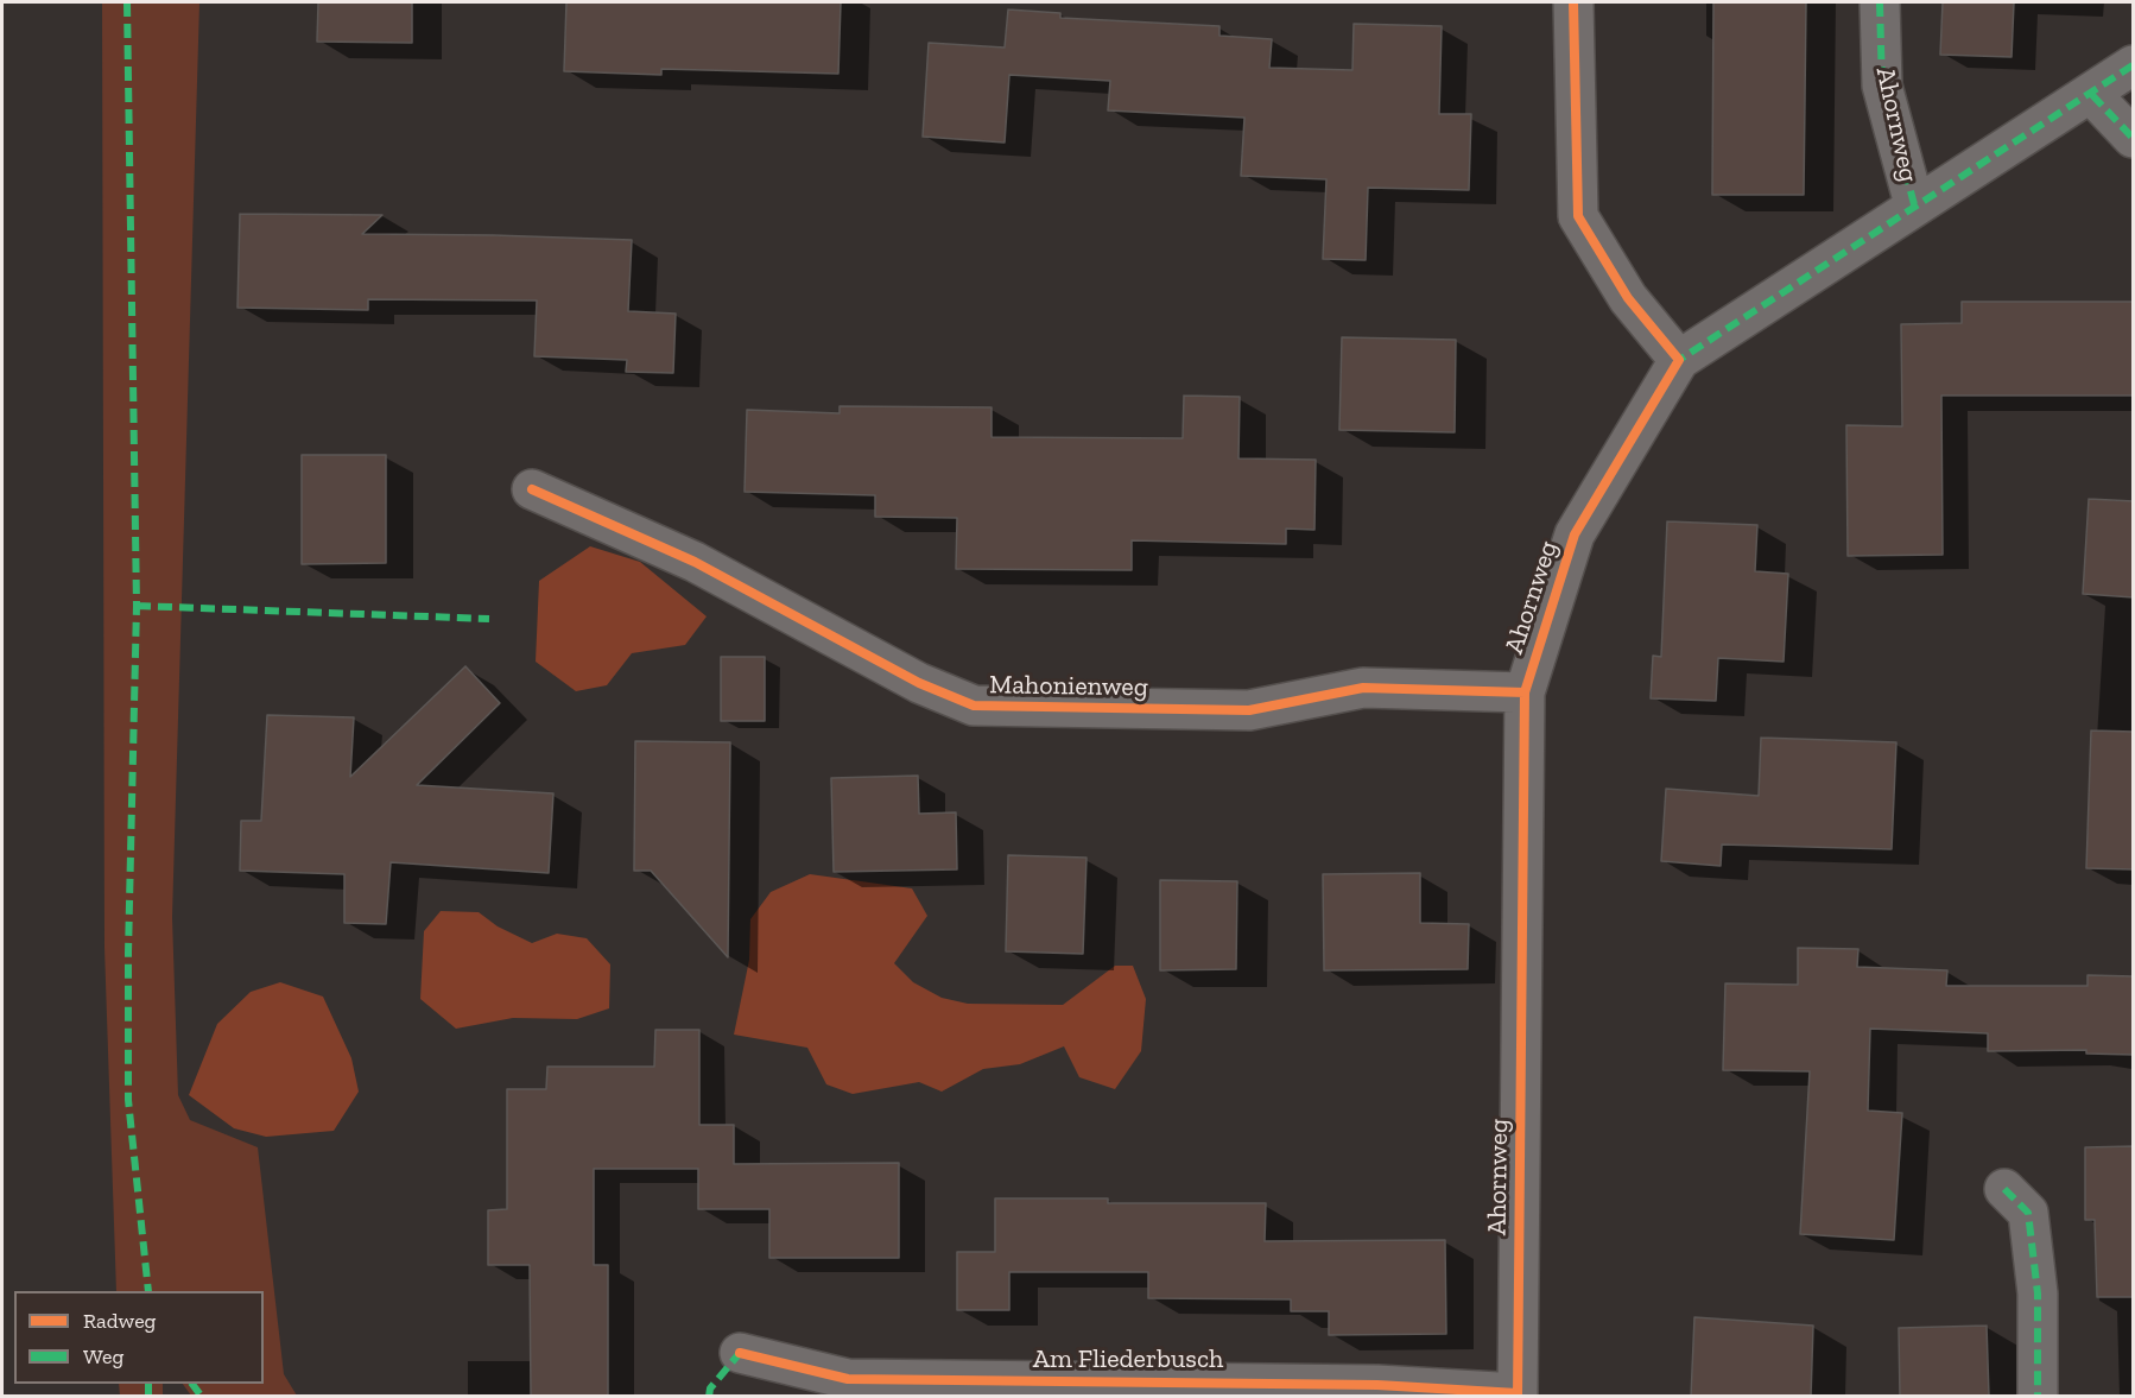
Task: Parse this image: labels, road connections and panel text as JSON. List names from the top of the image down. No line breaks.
{"streets":{"street":["Ahornweg","Mahonienweg","Am Fliederbusch"]},"crossings":[["Ahornweg","Mahonienweg"],["Ahornweg","Am Fliederbusch"]],"legend":["Radweg","Weg"]}
